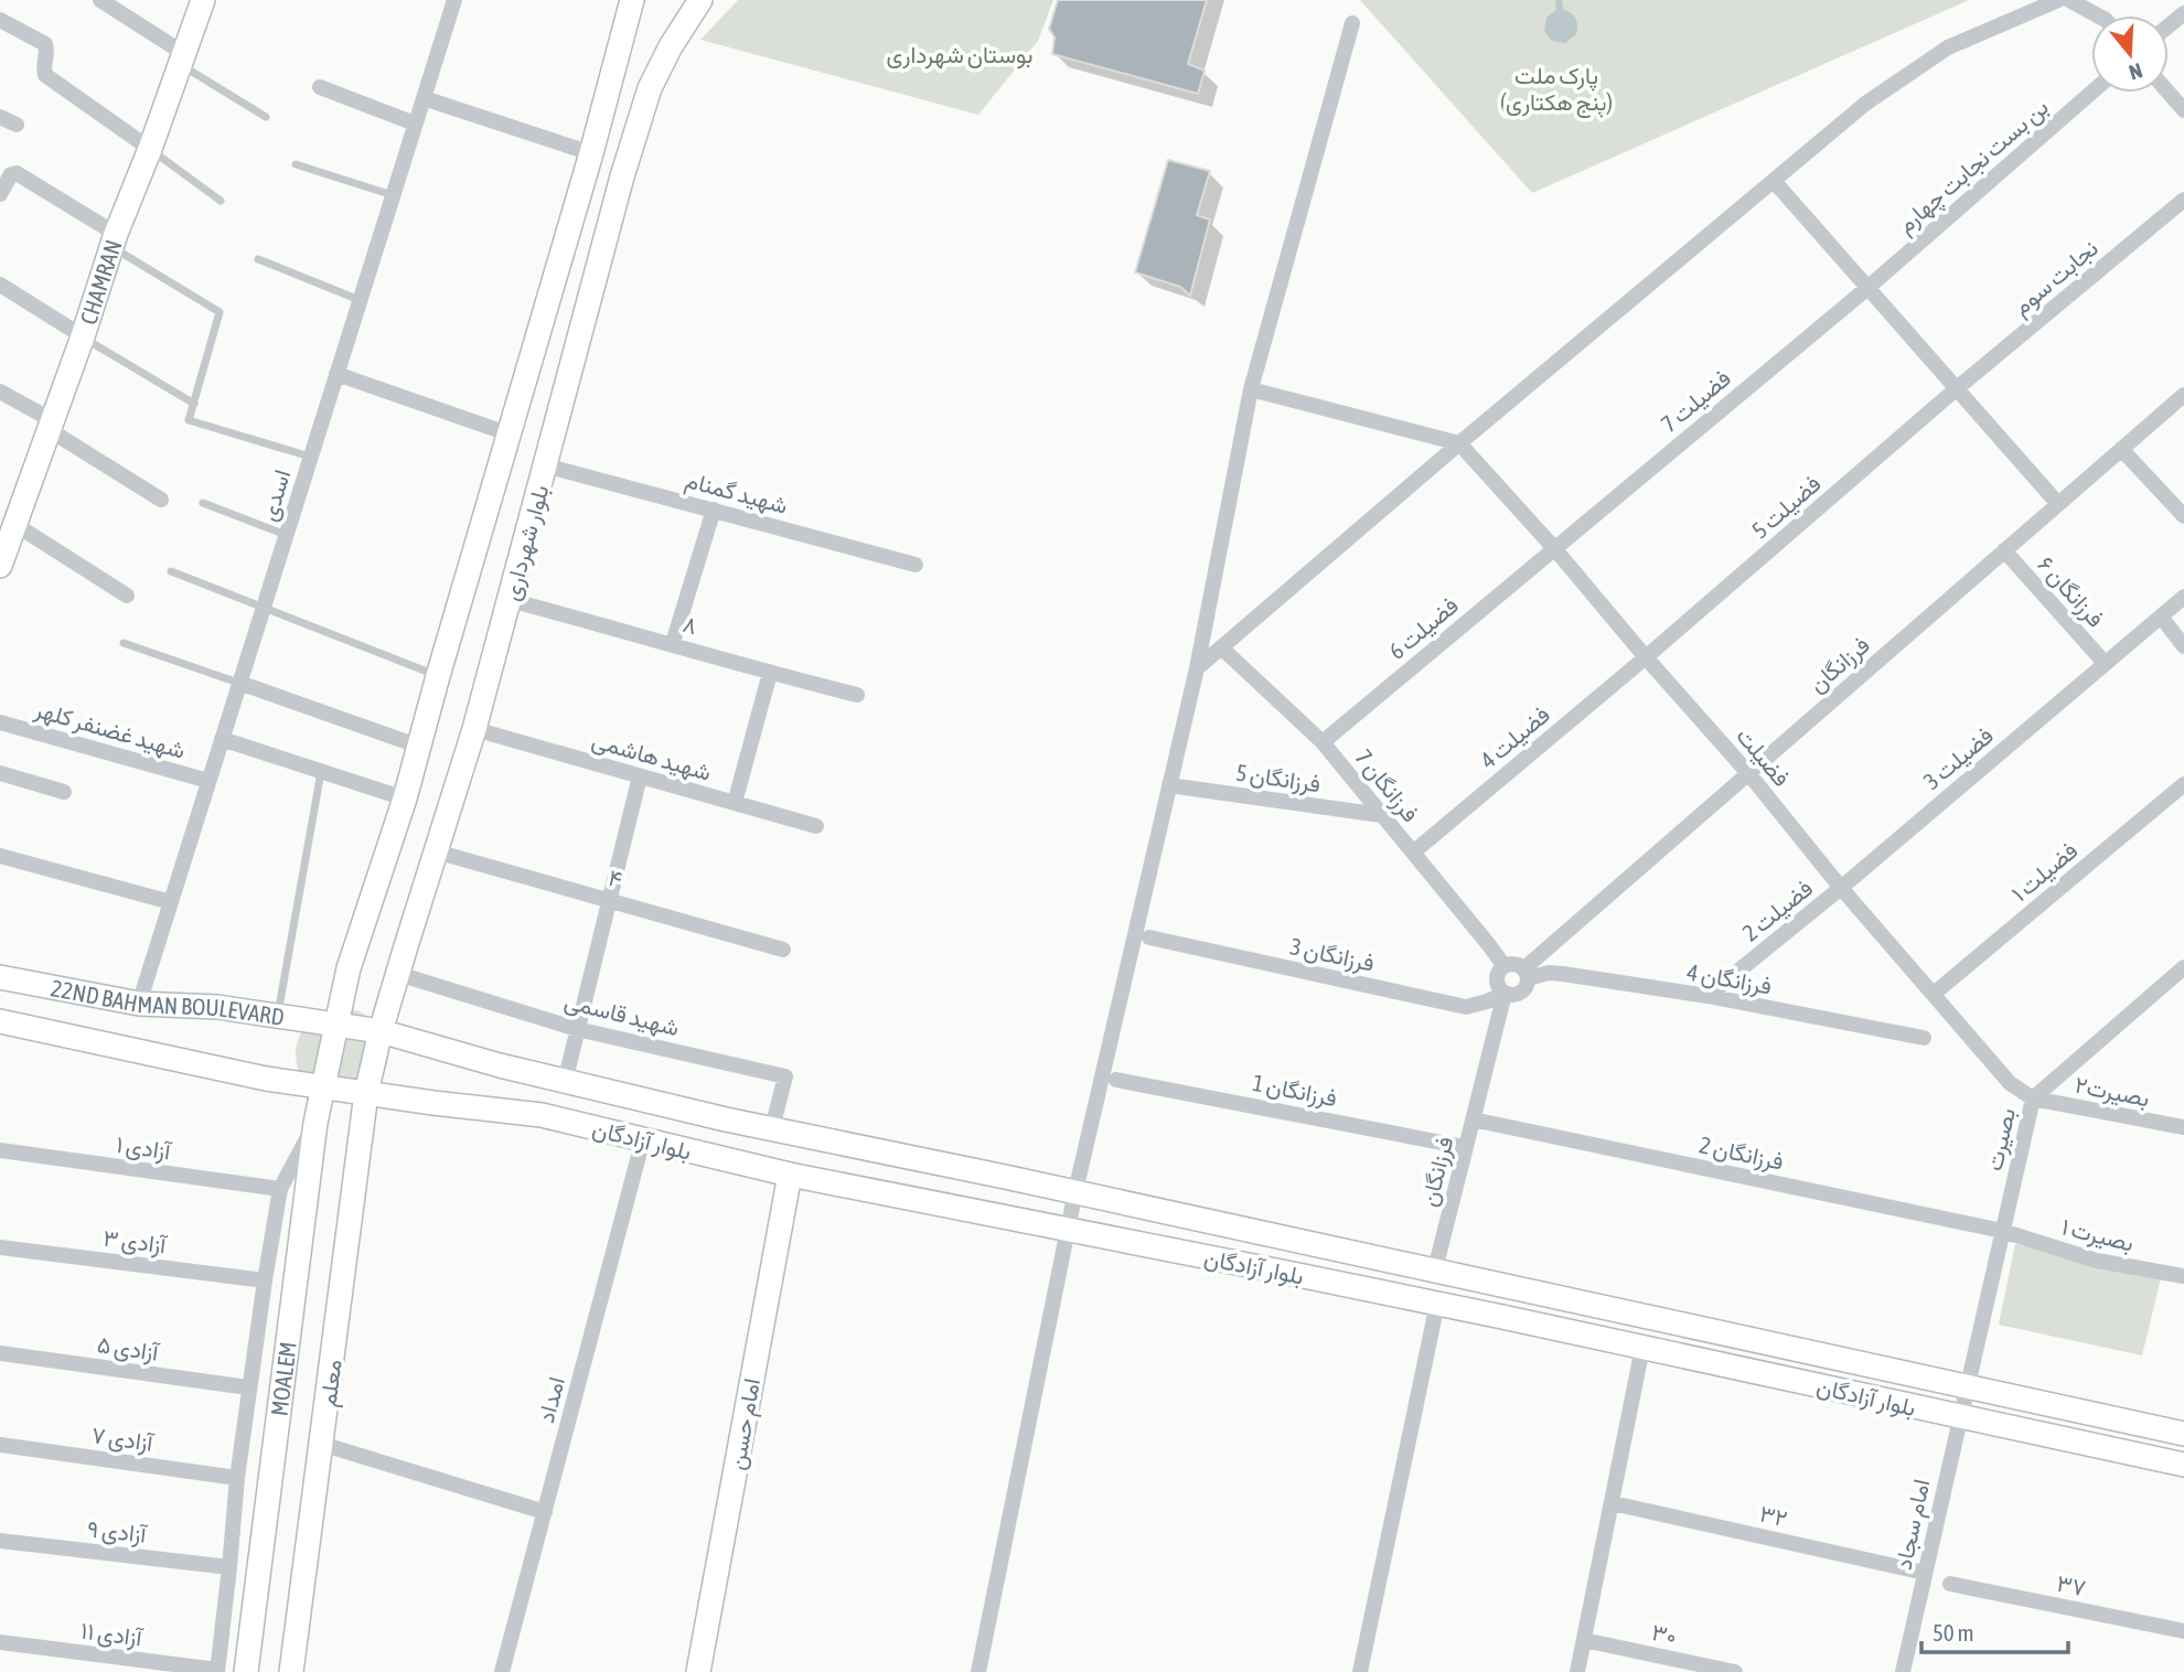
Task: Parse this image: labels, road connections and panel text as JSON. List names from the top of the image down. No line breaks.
{"streets":{"street":["بن بست نجابت چهارم","نجابت سوم","CHAMRAN","فضیلت 7","شهید گمنام","اسدی","فضیلت 5","بلوار شهرداری","فرزانگان ۶","۸","فضیلت 6","فرزانگان","شهید غضنفر کلهر","فضیلت 4","شهید هاشمی","فضیلت","فضیلت 3","فرزانگان 5","فرزانگان 7","فضیلت ۱","۴","فضیلت 2","فرزانگان 3","فرزانگان 4","22ND BAHMAN BOULEVARD","شهید قاسمی","فرزانگان 1","بصیرت۲","بلوار آزادگان","بصیرت","آزادی ۱","فرزانگان 2","بصیرت ۱","آزادی ۳","آزادی ۵","MOALEM","معلم","امداد","امام حسن","آزادی ۷","۳۲","امام سجاد","آزادی ۹","۳۷","آزادی ۱۱","۳۰"]},"crossings":[["بن بست نجابت چهارم","فضیلت 7"],["نجابت سوم","فضیلت 5"],["فضیلت 7","فضیلت 6"],["فضیلت 7","فضیلت"],["شهید گمنام","بلوار شهرداری"],["اسدی","شهید غضنفر کلهر"],["اسدی","22ND BAHMAN BOULEVARD"],["فضیلت 5","فضیلت 4"],["فضیلت 5","فضیلت"],["بلوار شهرداری","۸"],["بلوار شهرداری","شهید هاشمی"],["بلوار شهرداری","۴"],["بلوار شهرداری","22ND BAHMAN BOULEVARD"],["بلوار شهرداری","شهید قاسمی"],["بلوار شهرداری","بلوار آزادگان"],["بلوار شهرداری","MOALEM"],["بلوار شهرداری","معلم"],["فرزانگان ۶","فرزانگان"],["فرزانگان ۶","فضیلت 3"],["فضیلت 6","فضیلت"],["فضیلت 6","فرزانگان 7"],["فرزانگان","فضیلت"],["فرزانگان","فرزانگان 7"],["فرزانگان","فرزانگان 3"],["فرزانگان","فرزانگان 4"],["فرزانگان","فرزانگان 1"],["فرزانگان","بلوار آزادگان"],["فرزانگان","فرزانگان 2"],["فضیلت 4","فضیلت"],["فضیلت 4","فرزانگان 7"],["فضیلت","فضیلت 3"],["فضیلت","فضیلت ۱"],["فضیلت","فضیلت 2"],["فضیلت","بصیرت۲"],["فضیلت","بصیرت"],["فضیلت 3","فضیلت 2"],["فرزانگان 5","فرزانگان 7"],["فرزانگان 7","فرزانگان 3"],["فرزانگان 7","فرزانگان 4"],["فضیلت 2","فرزانگان 4"],["فرزانگان 3","فرزانگان 4"],["22ND BAHMAN BOULEVARD","بلوار آزادگان"],["22ND BAHMAN BOULEVARD","MOALEM"],["شهید قاسمی","بلوار آزادگان"],["بصیرت۲","بصیرت"],["بلوار آزادگان","بصیرت"],["بلوار آزادگان","MOALEM"],["بلوار آزادگان","معلم"],["بلوار آزادگان","امداد"],["بلوار آزادگان","امام حسن"],["بلوار آزادگان","امام سجاد"],["بصیرت","فرزانگان 2"],["بصیرت","بصیرت ۱"],["بصیرت","امام سجاد"],["فرزانگان 2","بصیرت ۱"],["۳۲","امام سجاد"]],"parks":["بوستان شهرداری","پارک ملت (پنج هکتاری)"],"scale_bar":"50 m","north":"bottom"}
